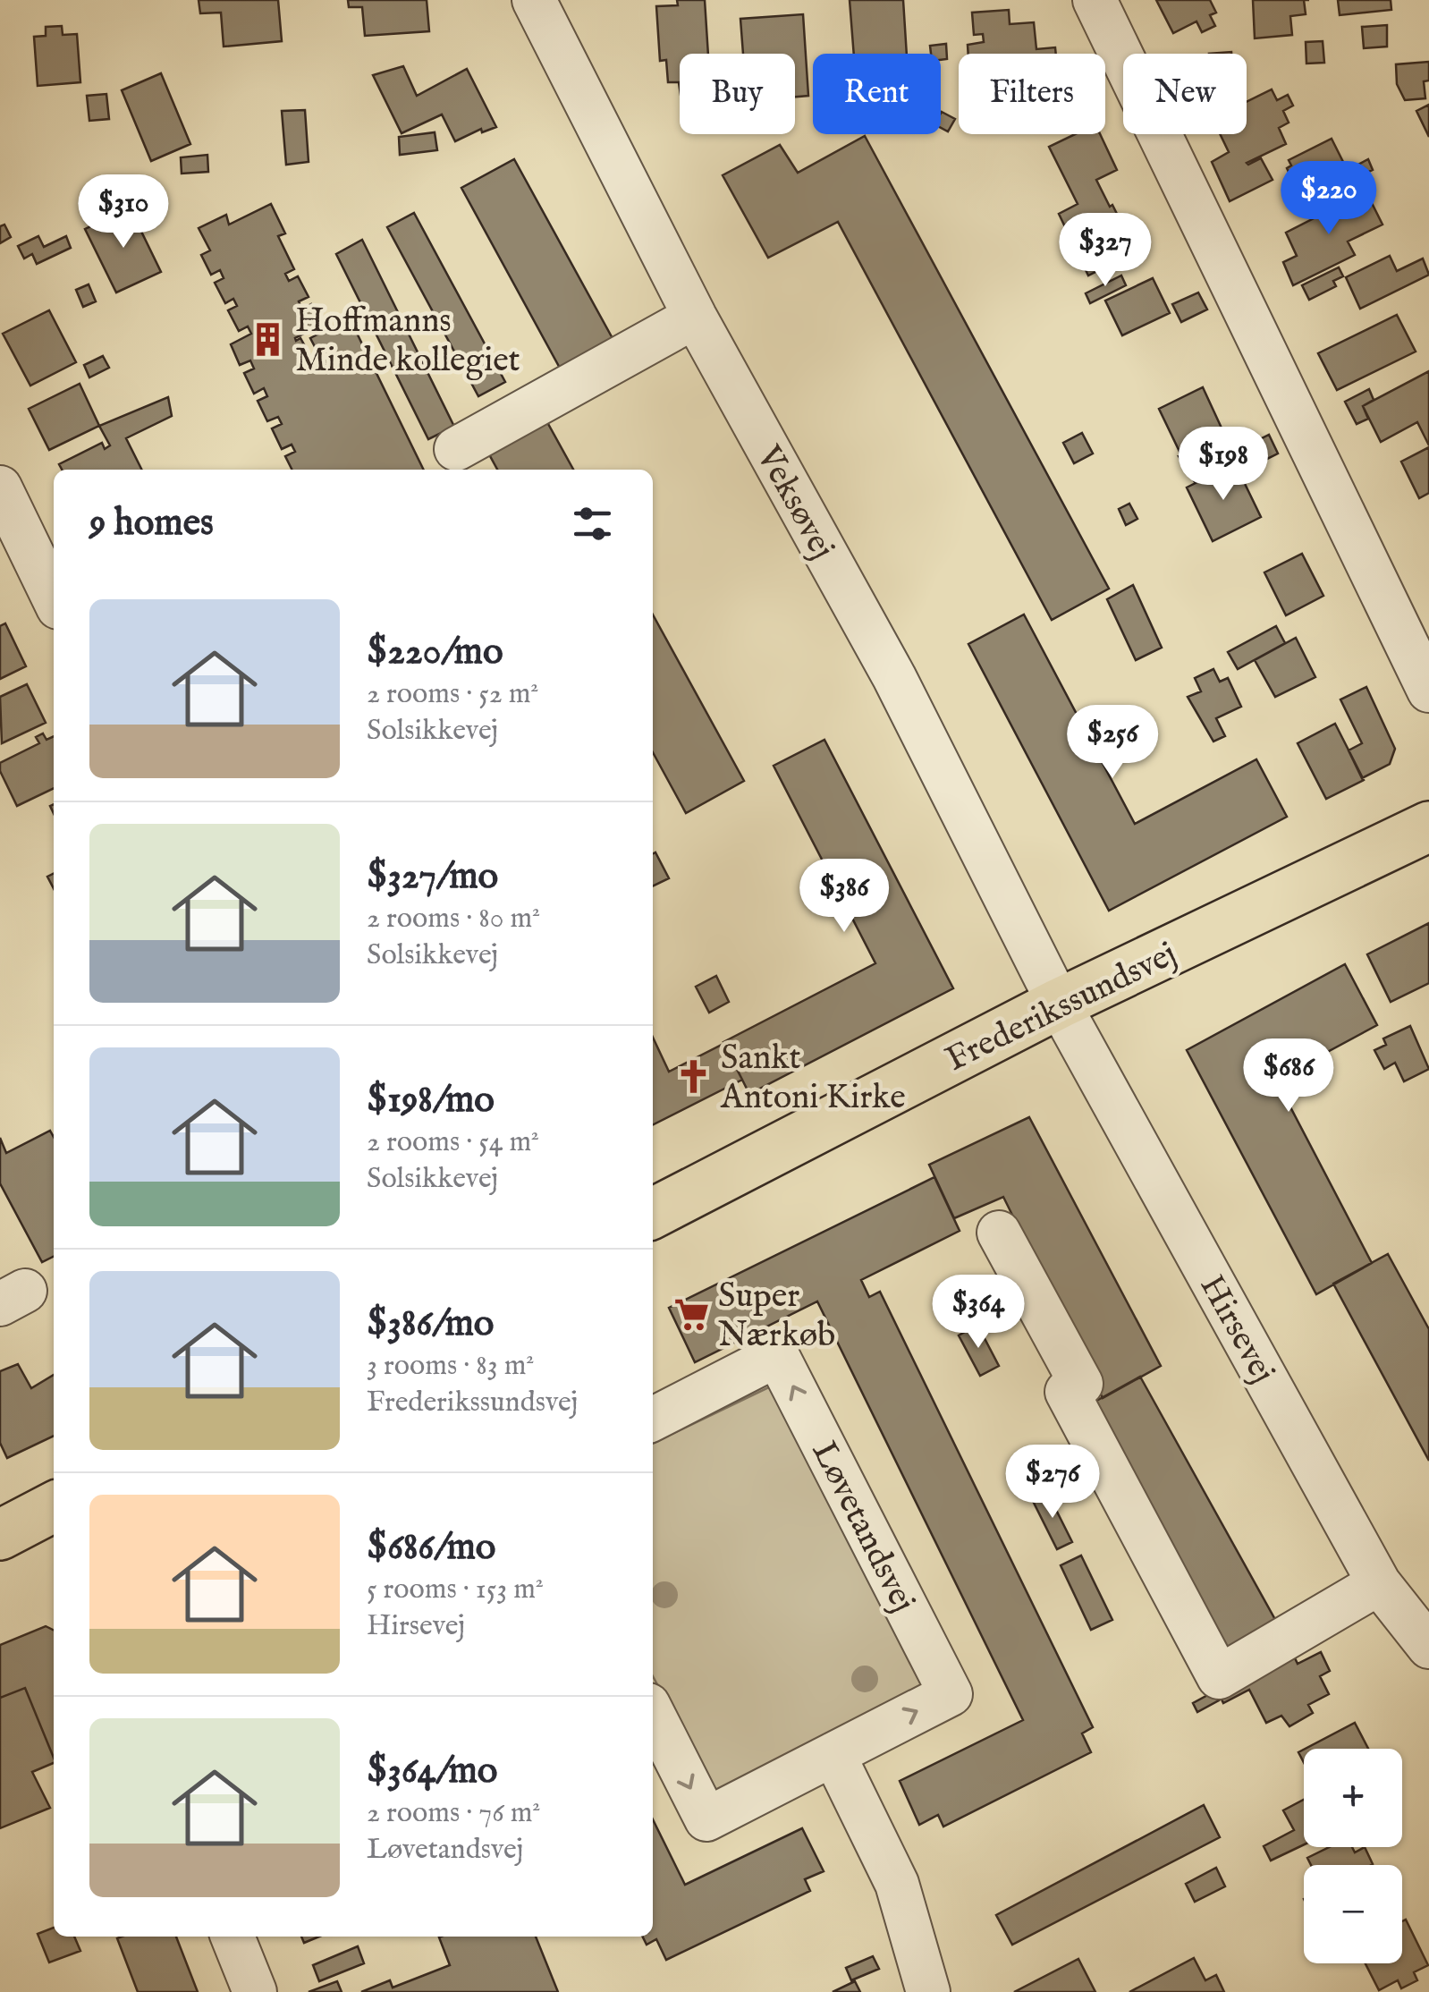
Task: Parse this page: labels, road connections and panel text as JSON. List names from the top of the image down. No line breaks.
{"streets":{"main road":["Frederikssundsvej"],"street":["Veksøvej","Hirsevej","Løvetandsvej"]},"crossings":[["Veksøvej","Frederikssundsvej"],["Veksøvej","Hirsevej"],["Frederikssundsvej","Hirsevej"]],"places":{"building":["Hoffmanns Minde kollegiet"],"church":["Sankt Antoni Kirke"],"supermarket":["Super Nærkøb"]},"page":{"chip":["Buy","Rent","Filters","New"],"price":["$220","$310","$327","$198","$256","$386","$686","$364","$276"],"heading":"9 homes","list":[{"name":"$220/mo","note":"2 rooms · 52 m² · Solsikkevej"},{"name":"$327/mo","note":"2 rooms · 80 m² · Solsikkevej"},{"name":"$198/mo","note":"2 rooms · 54 m² · Solsikkevej"},{"name":"$386/mo","note":"3 rooms · 83 m² · Frederikssundsvej"},{"name":"$686/mo","note":"5 rooms · 153 m² · Hirsevej"},{"name":"$364/mo","note":"2 rooms · 76 m² · Løvetandsvej"}],"map_buttons":["+","−"]}}
